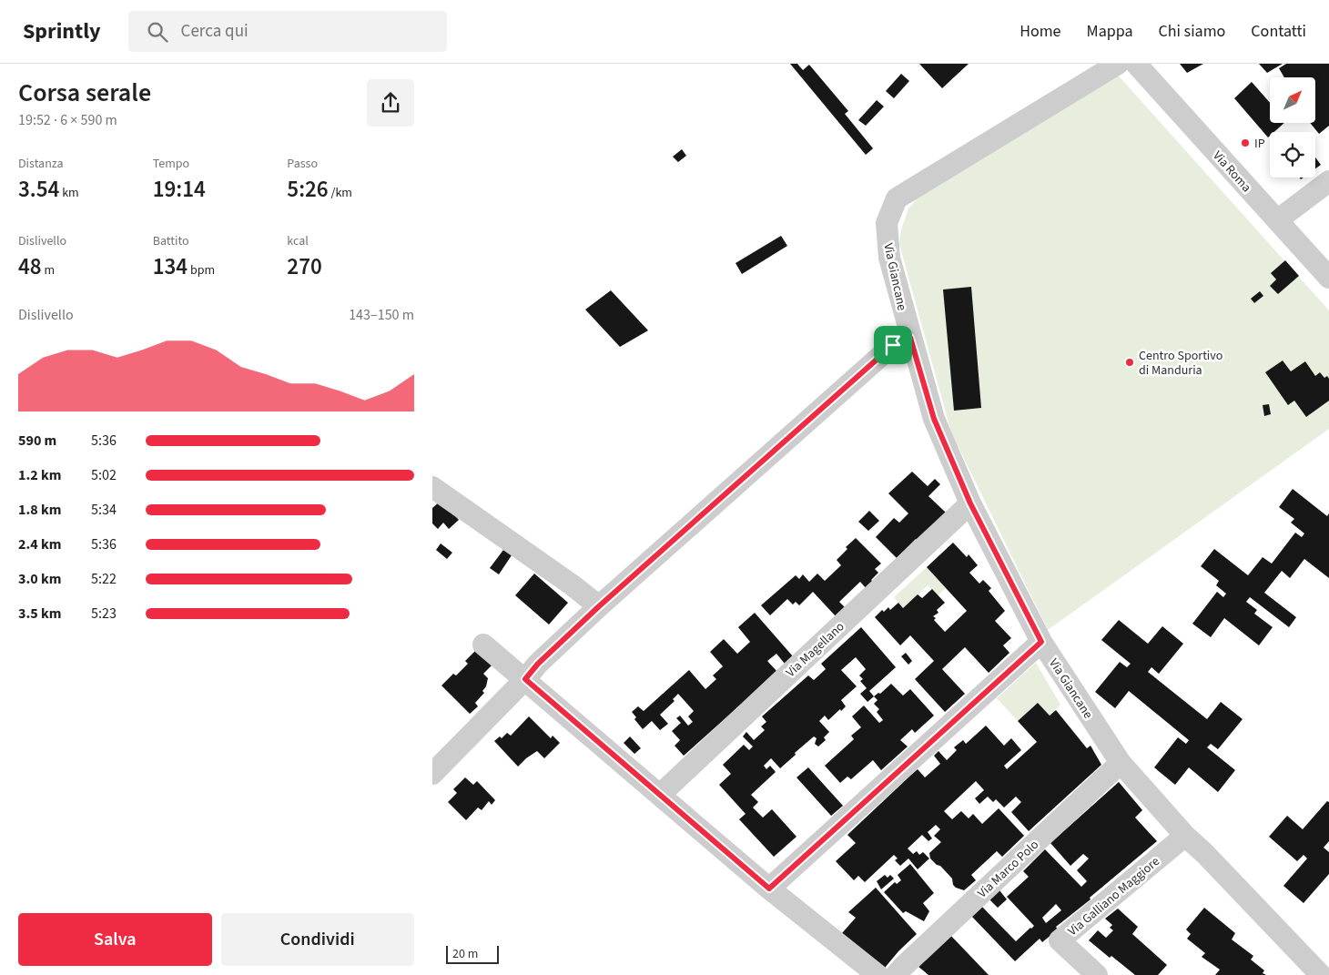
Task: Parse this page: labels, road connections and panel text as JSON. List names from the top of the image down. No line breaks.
{"streets":{"street":["Via Roma","Via Giancane","Via Magellano","Via Marco Polo","Via Galliano Maggiore"]},"crossings":[["Via Giancane","Via Magellano"],["Via Giancane","Via Marco Polo"],["Via Giancane","Via Galliano Maggiore"]],"places":["IP","Centro Sportivo di Manduria"],"scale_bar":"20 m","north":"top right","page":{"header":"Sprintly","search":"Cerca qui","nav":["Home","Mappa","Chi siamo","Contatti"],"heading":["Corsa serale","19:52 · 6 × 590 m"],"stats":[["Distanza","3.54 km"],["Tempo","19:14"],["Passo","5:26 /km"],["Dislivello","48 m"],["Battito","134 bpm"],["kcal","270"]],"chart":["Dislivello","143–150 m"],"list":[{"name":"590 m","note":"5:36"},{"name":"1.2 km","note":"5:02"},{"name":"1.8 km","note":"5:34"},{"name":"2.4 km","note":"5:36"},{"name":"3.0 km","note":"5:22"},{"name":"3.5 km","note":"5:23"}],"buttons":["Salva","Condividi"],"scale":"20 m"}}
